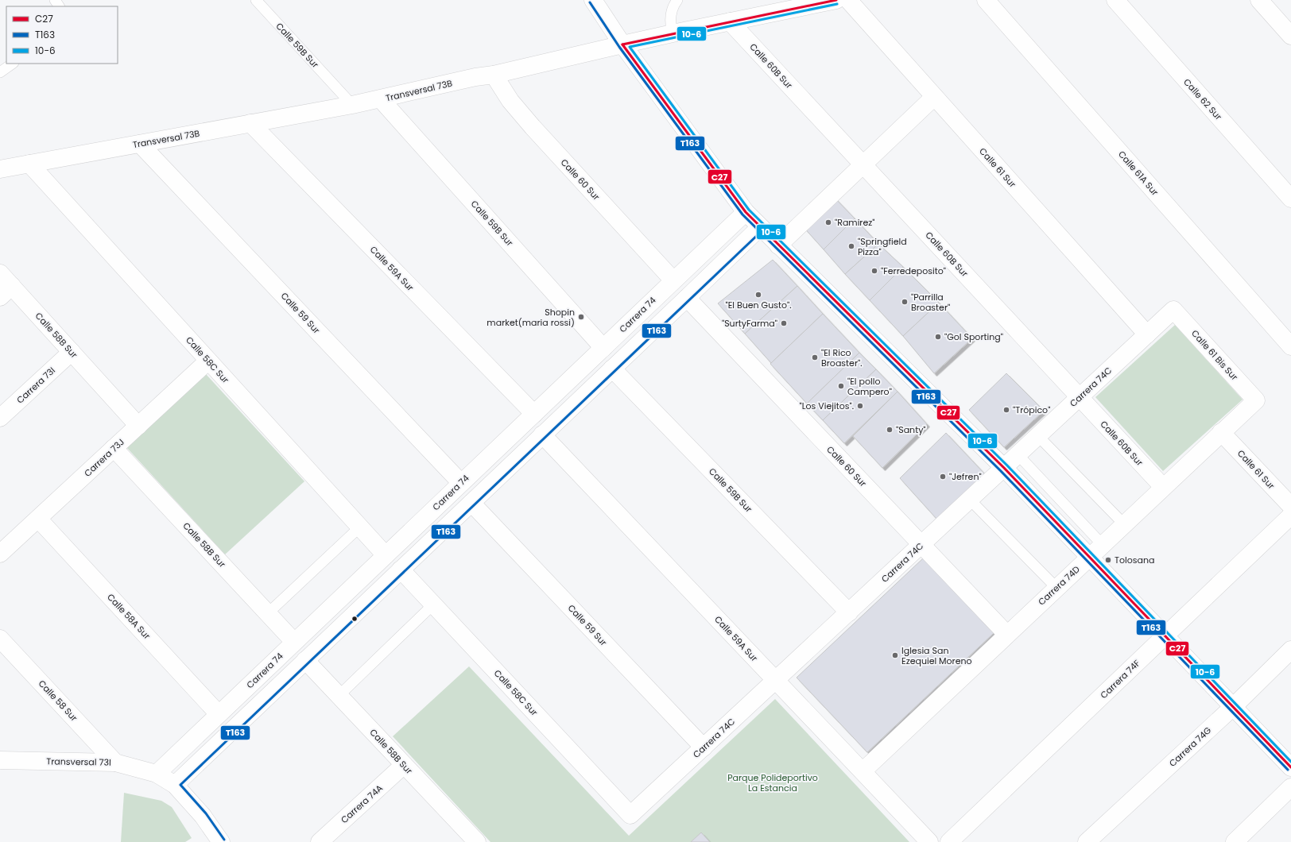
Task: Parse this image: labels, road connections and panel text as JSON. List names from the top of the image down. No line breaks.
{"streets":{"street":["Calle 59B Sur","Calle 60B Sur","Transversal 73B","Calle 62 Sur","Calle 61 Sur","Calle 61A Sur","Calle 60 Sur","Calle 59A Sur","Calle 59 Sur","Carrera 74","Calle 58B Sur","Calle 61 Bis Sur","Calle 58C Sur","Carrera 73I","Carrera 74C","Carrera 73J","Carrera 74D","Calle 58A Sur","Carrera 74F","Calle 58 Sur","Carrera 74G","Transversal 73I","Carrera 74A"]},"crossings":[["Calle 59B Sur","Transversal 73B"],["Calle 59B Sur","Carrera 74"],["Calle 59B Sur","Carrera 74C"],["Calle 60B Sur","Transversal 73B"],["Calle 60B Sur","Carrera 74C"],["Calle 60B Sur","Carrera 74D"],["Transversal 73B","Calle 60 Sur"],["Transversal 73B","Calle 59A Sur"],["Transversal 73B","Calle 59 Sur"],["Transversal 73B","Calle 58C Sur"],["Calle 61 Sur","Carrera 74C"],["Calle 61 Sur","Carrera 74D"],["Calle 60 Sur","Carrera 74"],["Calle 60 Sur","Carrera 74C"],["Calle 60 Sur","Carrera 74D"],["Calle 59A Sur","Carrera 74"],["Calle 59A Sur","Carrera 74C"],["Calle 59A Sur","Carrera 74D"],["Calle 59 Sur","Carrera 74"],["Calle 59 Sur","Carrera 74C"],["Carrera 74","Calle 58B Sur"],["Carrera 74","Calle 58C Sur"],["Carrera 74","Calle 58A Sur"],["Carrera 74","Transversal 73I"],["Calle 58B Sur","Carrera 73I"],["Calle 58B Sur","Carrera 73J"],["Calle 58B Sur","Carrera 74A"],["Calle 61 Bis Sur","Carrera 74C"],["Calle 61 Bis Sur","Carrera 74D"],["Calle 58C Sur","Carrera 74C"],["Calle 58C Sur","Carrera 73J"],["Carrera 73J","Calle 58A Sur"],["Calle 58 Sur","Transversal 73I"]],"parks":["Parque Polideportivo La Estancia"],"places":["\"Ramirez\"","\"Springfield Pizza\"","\"Ferredeposito\"","\"El Buen Gusto\".","\"Parrilla Broaster\"","Shopin market(maria rossi)","\"SurtyFarma\"","\"Gol Sporting\"","\"El Rico Broaster\".","\"El pollo Campero\"","\"Los Viejitos\".","\"Trópico\"","\"Santy\"","\"Jefren\"","Tolosana","Iglesia San Ezequiel Moreno"],"lines":["transit line C27","transit line T163","transit line 10-6"],"legend":["C27","T163","10-6"]}
